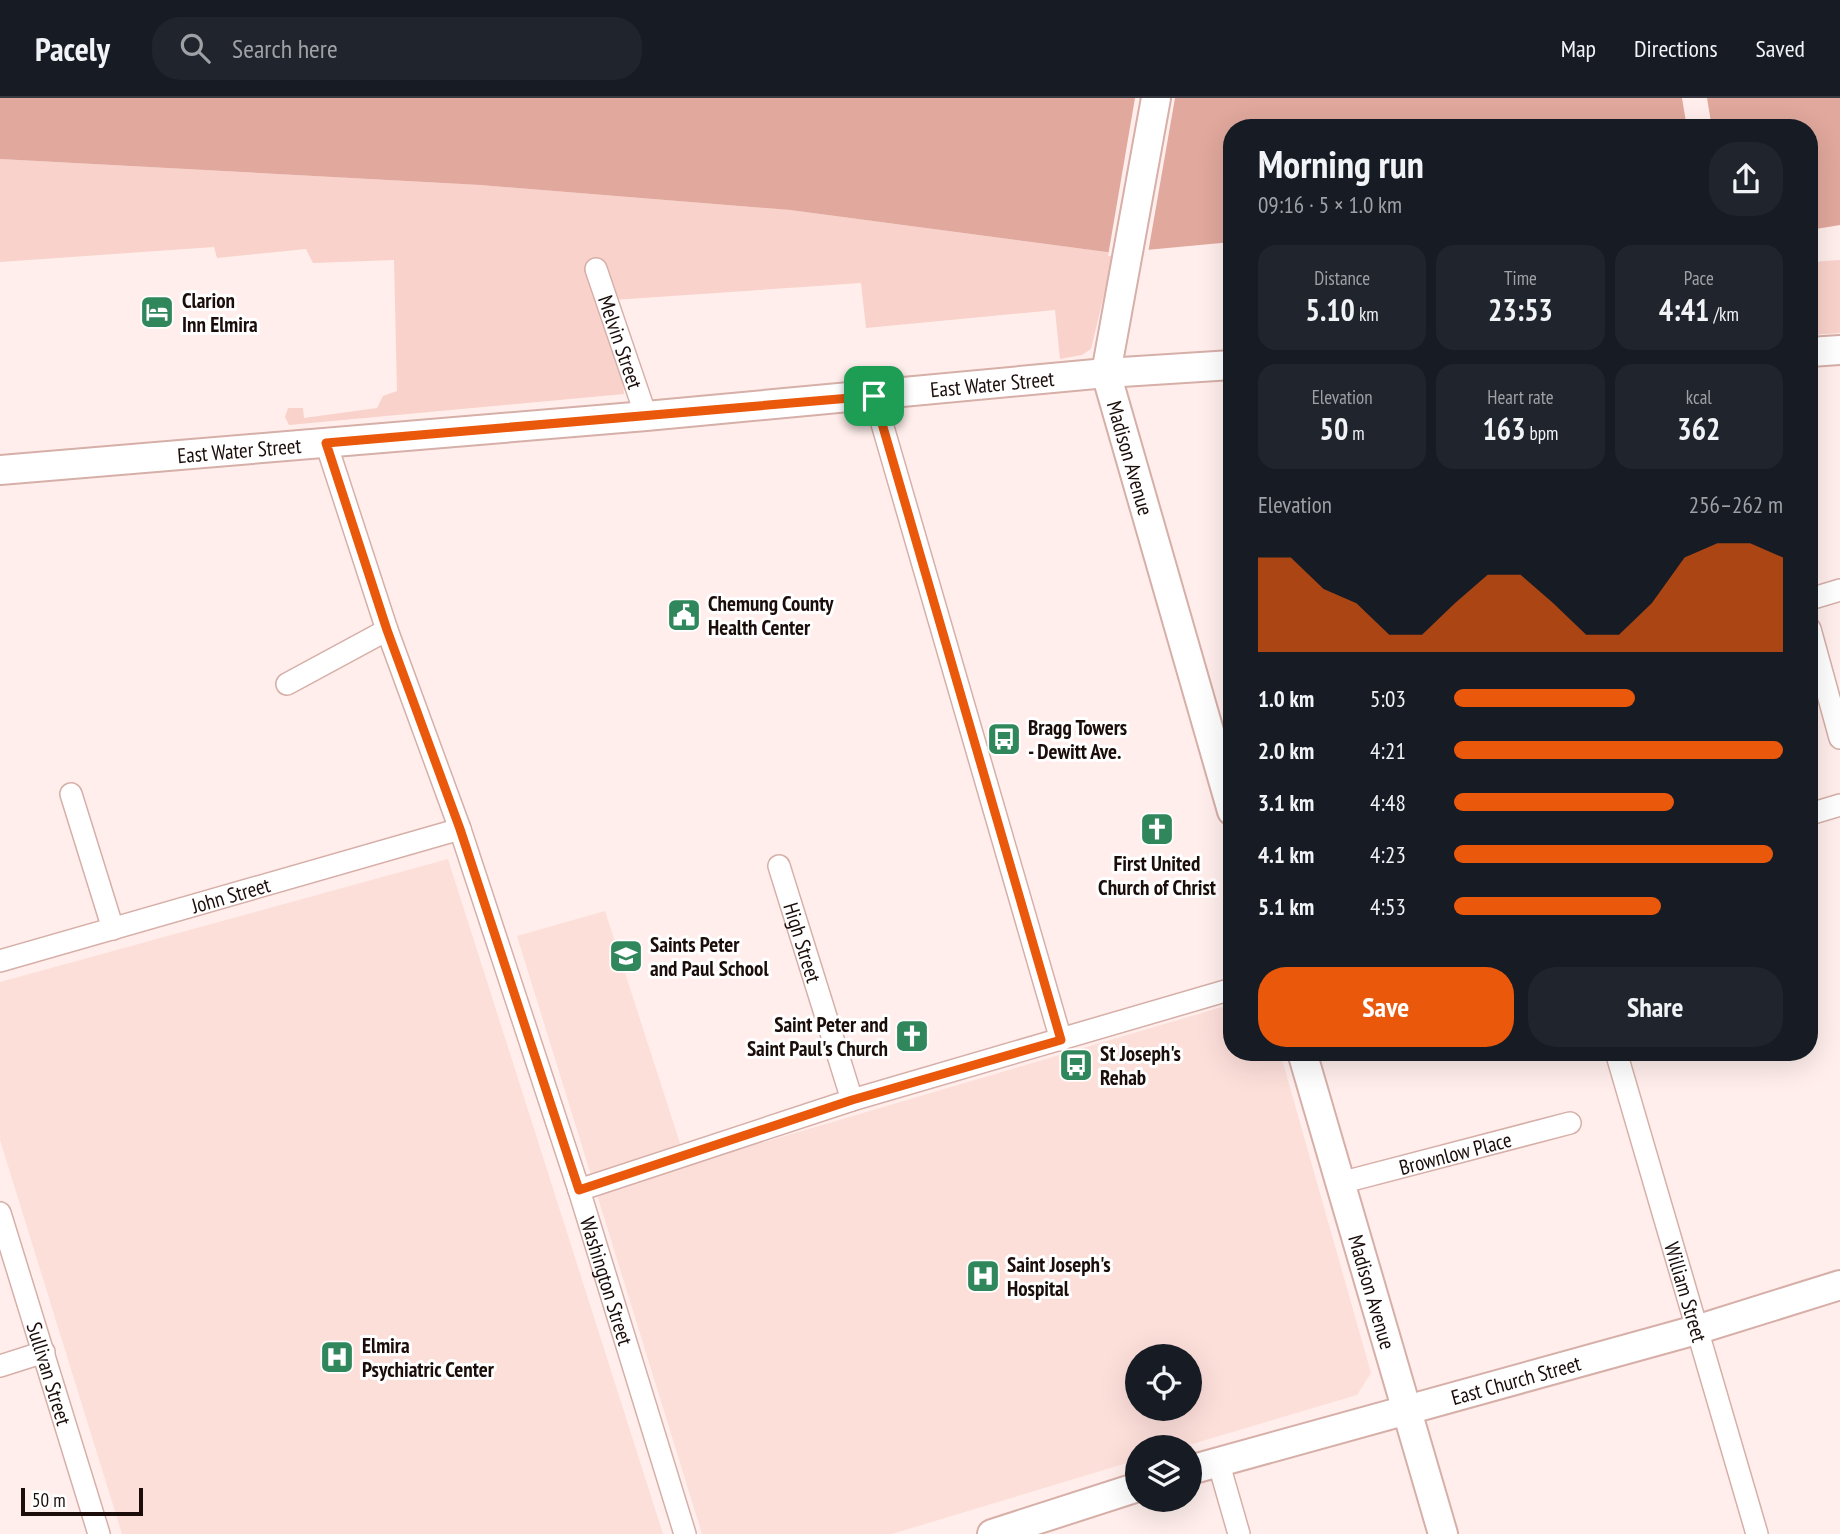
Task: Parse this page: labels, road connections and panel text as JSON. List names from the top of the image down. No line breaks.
{"streets":{"main road":["East Water Street","Madison Avenue","East Church Street"],"street":["Melvin Street","John Street","High Street","Brownlow Place","Washington Street","William Street","Sullivan Street"]},"crossings":[["Melvin Street","East Water Street"],["East Water Street","Madison Avenue"],["East Water Street","Washington Street"],["Madison Avenue","Brownlow Place"],["Madison Avenue","East Church Street"],["John Street","Washington Street"],["William Street","East Church Street"]],"places":{"hotel":["Clarion Inn Elmira"],"public building":["Chemung County Health Center"],"bus stop":["Bragg Towers - Dewitt Ave.","St Joseph's Rehab"],"church":["First United Church of Christ","Saint Peter and Saint Paul's Church"],"school or university":["Saints Peter and Paul School"],"hospital":["Saint Joseph's Hospital","Elmira Psychiatric Center"]},"scale_bar":"50 m","page":{"header":"Pacely","search":"Search here","nav":["Map","Directions","Saved"],"heading":["Morning run","09:16 · 5 × 1.0 km"],"stats":[["Distance","5.10 km"],["Time","23:53"],["Pace","4:41 /km"],["Elevation","50 m"],["Heart rate","163 bpm"],["kcal","362"]],"chart":["Elevation","256–262 m"],"list":[{"name":"1.0 km","note":"5:03"},{"name":"2.0 km","note":"4:21"},{"name":"3.1 km","note":"4:48"},{"name":"4.1 km","note":"4:23"},{"name":"5.1 km","note":"4:53"}],"buttons":["Save","Share"],"scale":"50 m"}}
